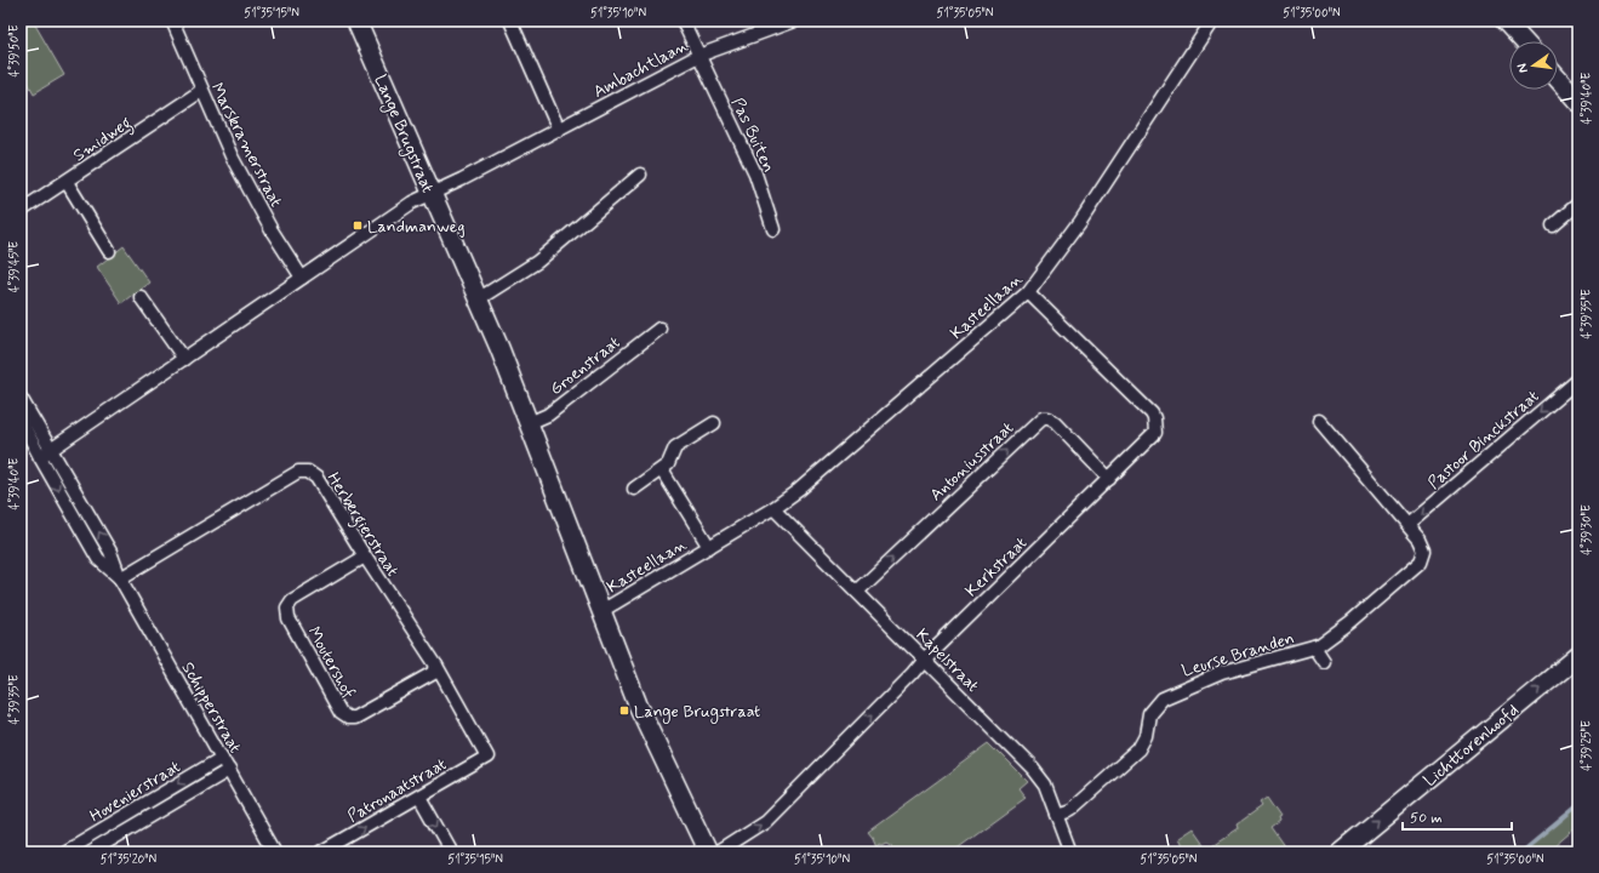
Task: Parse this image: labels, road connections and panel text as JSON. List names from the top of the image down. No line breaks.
{"streets":{"street":["Ambachtlaan","Lange Brugstraat","Pas Buiten","Smidweg","Marskramerstraat","Kasteellaan","Groenstraat","Pastoor Binckstraat","Antoniusstraat","Herbergierstraat","Kerkstraat","Leurse Branden","Kapelstraat","Moutershof","Schipperstraat","Lichttorenhoofd","Patronaatstraat","Hovenierstraat"]},"crossings":[["Ambachtlaan","Lange Brugstraat"],["Ambachtlaan","Pas Buiten"],["Lange Brugstraat","Kasteellaan"],["Lange Brugstraat","Groenstraat"],["Smidweg","Marskramerstraat"],["Kasteellaan","Kerkstraat"],["Kasteellaan","Kapelstraat"],["Pastoor Binckstraat","Leurse Branden"],["Antoniusstraat","Kerkstraat"],["Antoniusstraat","Kapelstraat"],["Herbergierstraat","Moutershof"],["Herbergierstraat","Schipperstraat"],["Herbergierstraat","Patronaatstraat"],["Kerkstraat","Kapelstraat"],["Leurse Branden","Kapelstraat"],["Schipperstraat","Hovenierstraat"]],"one_way":["Pastoor Binckstraat","Antoniusstraat","Kerkstraat","Lichttorenhoofd","Patronaatstraat"],"places":{"transit":["Landmanweg","Lange Brugstraat"]},"scale_bar":"50 m","north":"left","coordinates":["51°35'15\"N","51°35'10\"N","51°35'05\"N","51°35'00\"N","4°39'50\"E","4°39'40\"E","4°39'45\"E","4°39'35\"E","4°39'30\"E","4°39'25\"E","51°35'20\"N"]}
